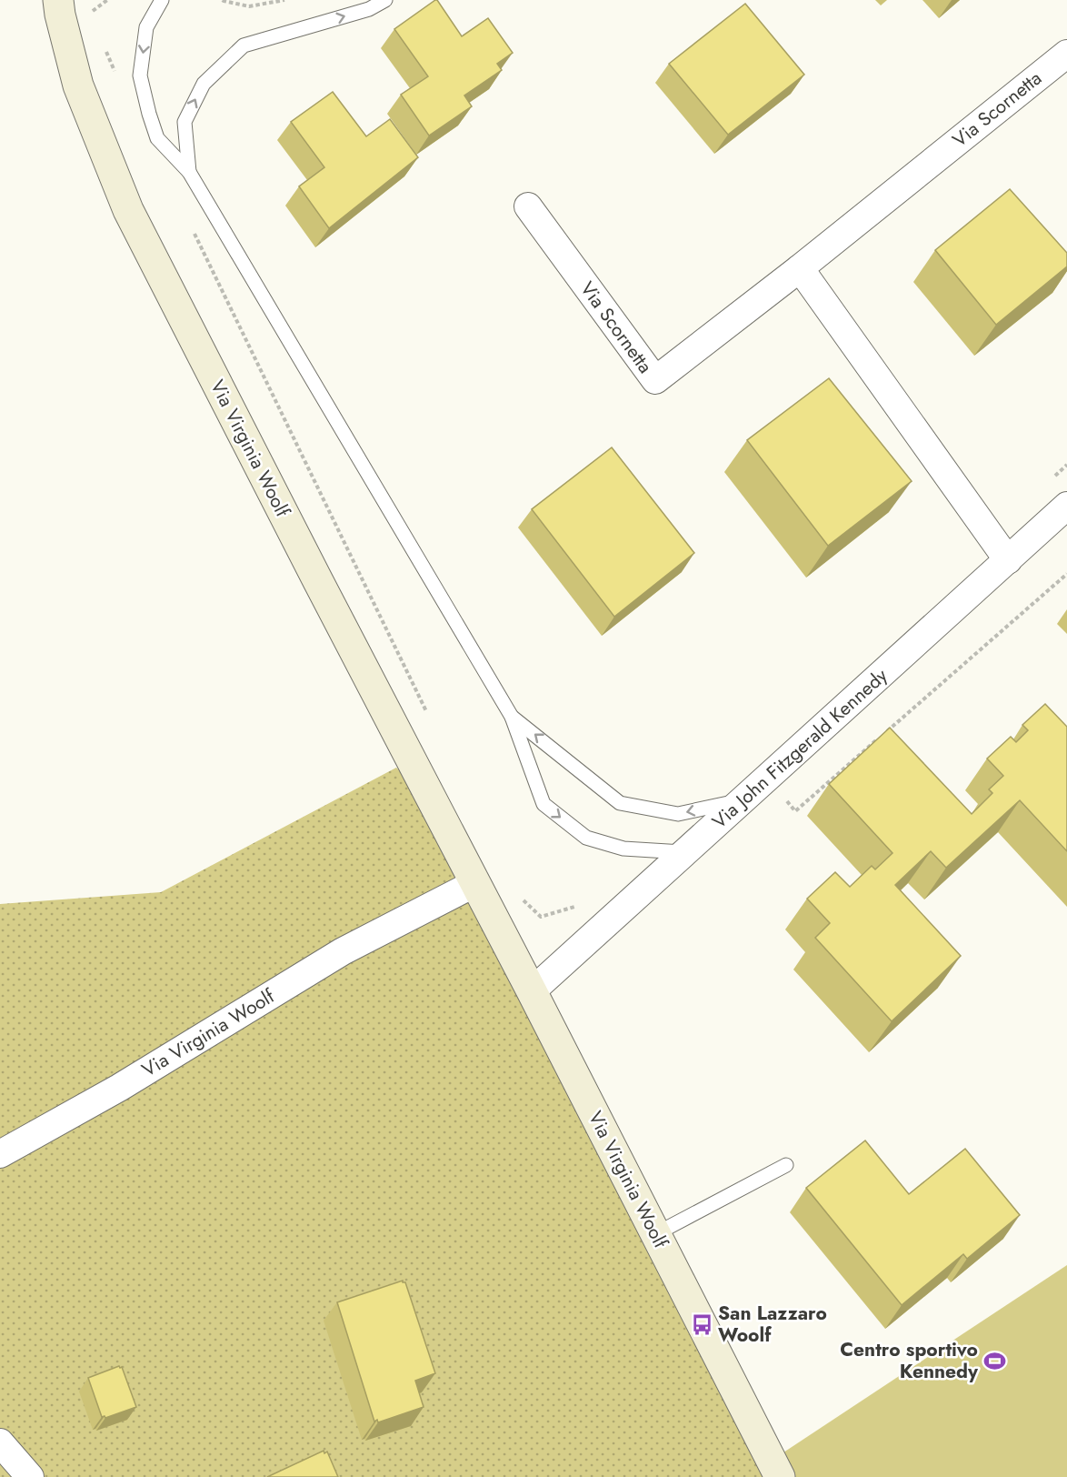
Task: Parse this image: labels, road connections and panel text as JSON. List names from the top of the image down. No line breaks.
{"streets":{"street":["Via Scornetta","Via Virginia Woolf","Via John Fitzgerald Kennedy"]},"crossings":[["Via Virginia Woolf","Via John Fitzgerald Kennedy"]],"places":{"bus stop":["San Lazzaro Woolf"],"sports":["Centro sportivo Kennedy"]}}
